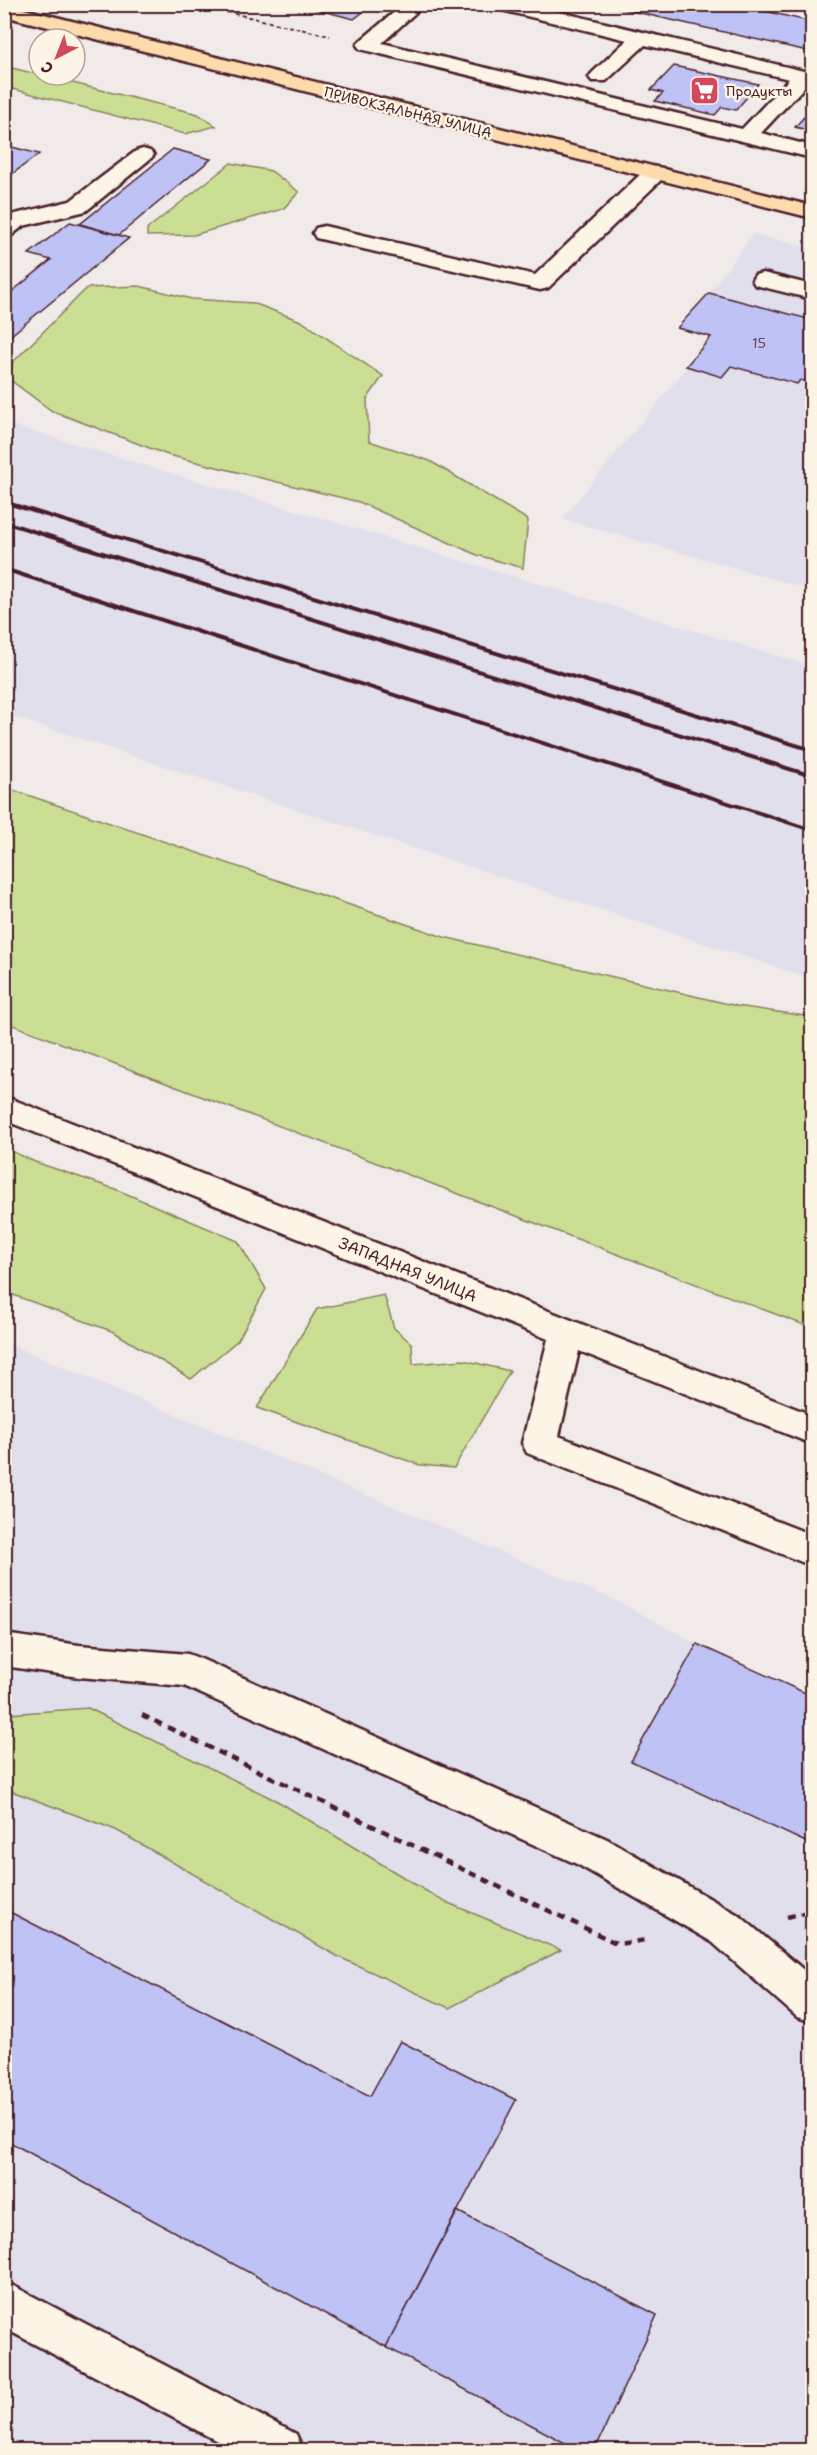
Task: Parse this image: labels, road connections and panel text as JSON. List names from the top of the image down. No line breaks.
{"streets":{"main road":["ПРИВОКЗАЛЬНАЯ УЛИЦА"],"street":["ЗАПАДНАЯ УЛИЦА"]},"places":{"supermarket":["Продукты"]},"house_numbers":["15"],"north":"bottom left"}
